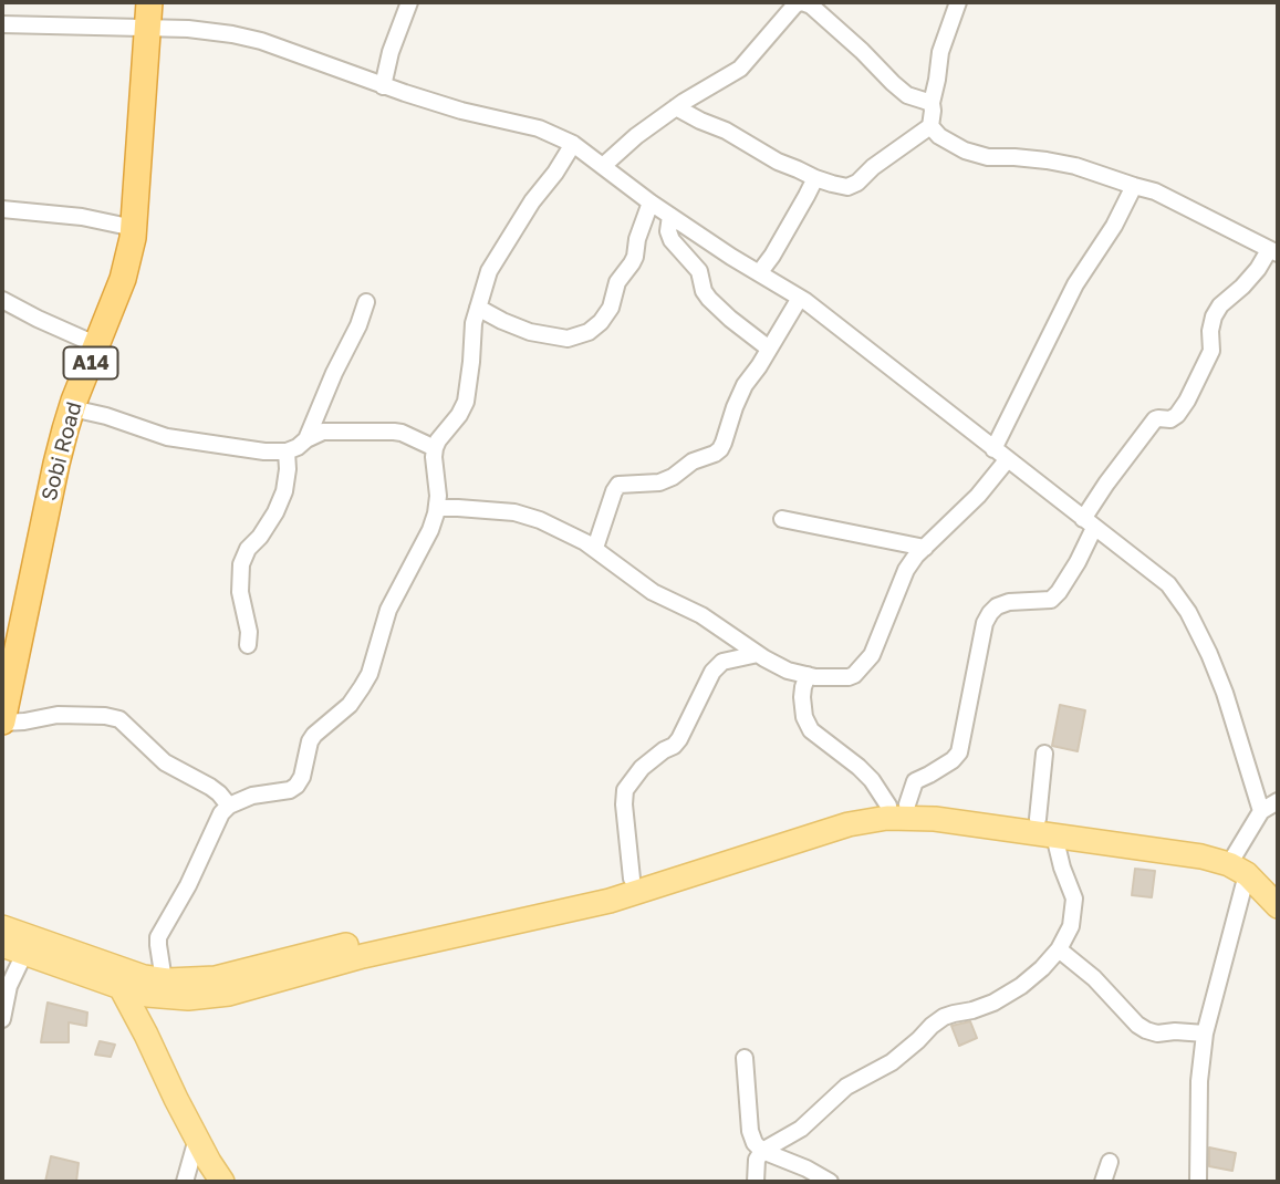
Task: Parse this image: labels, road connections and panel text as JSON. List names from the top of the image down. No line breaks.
{"streets":{"highway":["A14","Sobi Road"]}}
